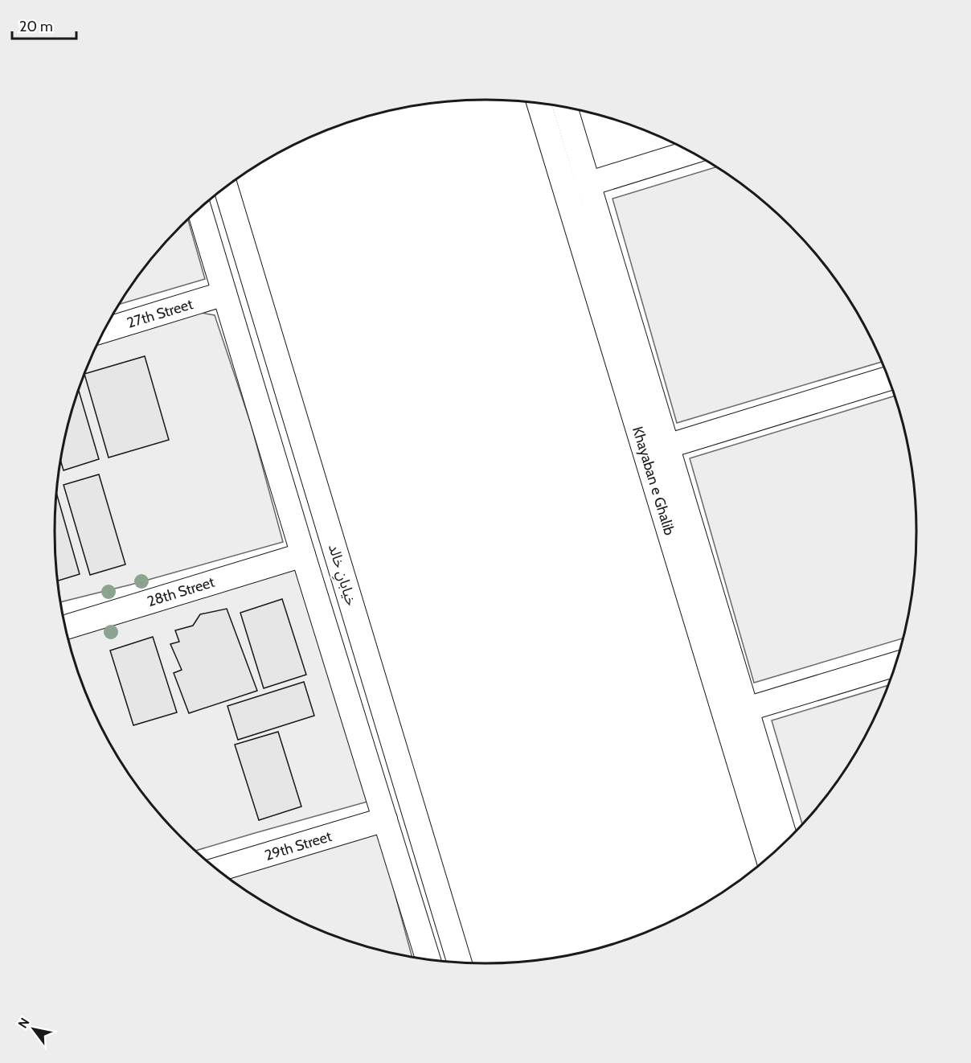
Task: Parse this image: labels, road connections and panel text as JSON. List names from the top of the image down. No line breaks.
{"streets":{"street":["27th Street","Khayaban e Ghalib","خیابانِ خالد","28th Street","29th Street"]},"scale_bar":"20 m","north":"top left"}
